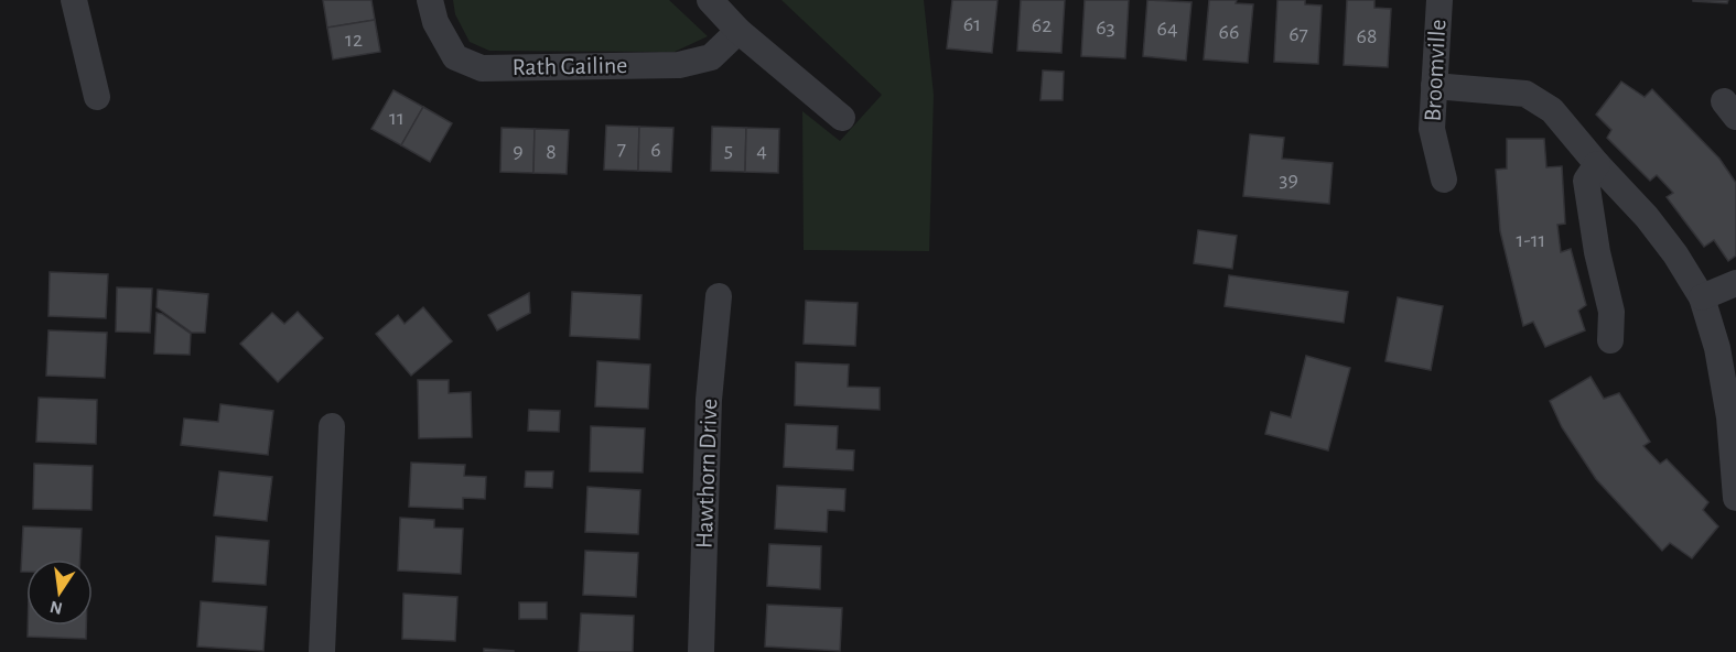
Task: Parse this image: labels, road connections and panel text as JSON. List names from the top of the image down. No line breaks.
{"streets":{"street":["Rath Gailine","Broomville","Hawthorn Drive"]},"house_numbers":["61","62","63","64","66","67","68","12","11","7","6","5","9","4","8","39","1-11"],"north":"bottom"}
